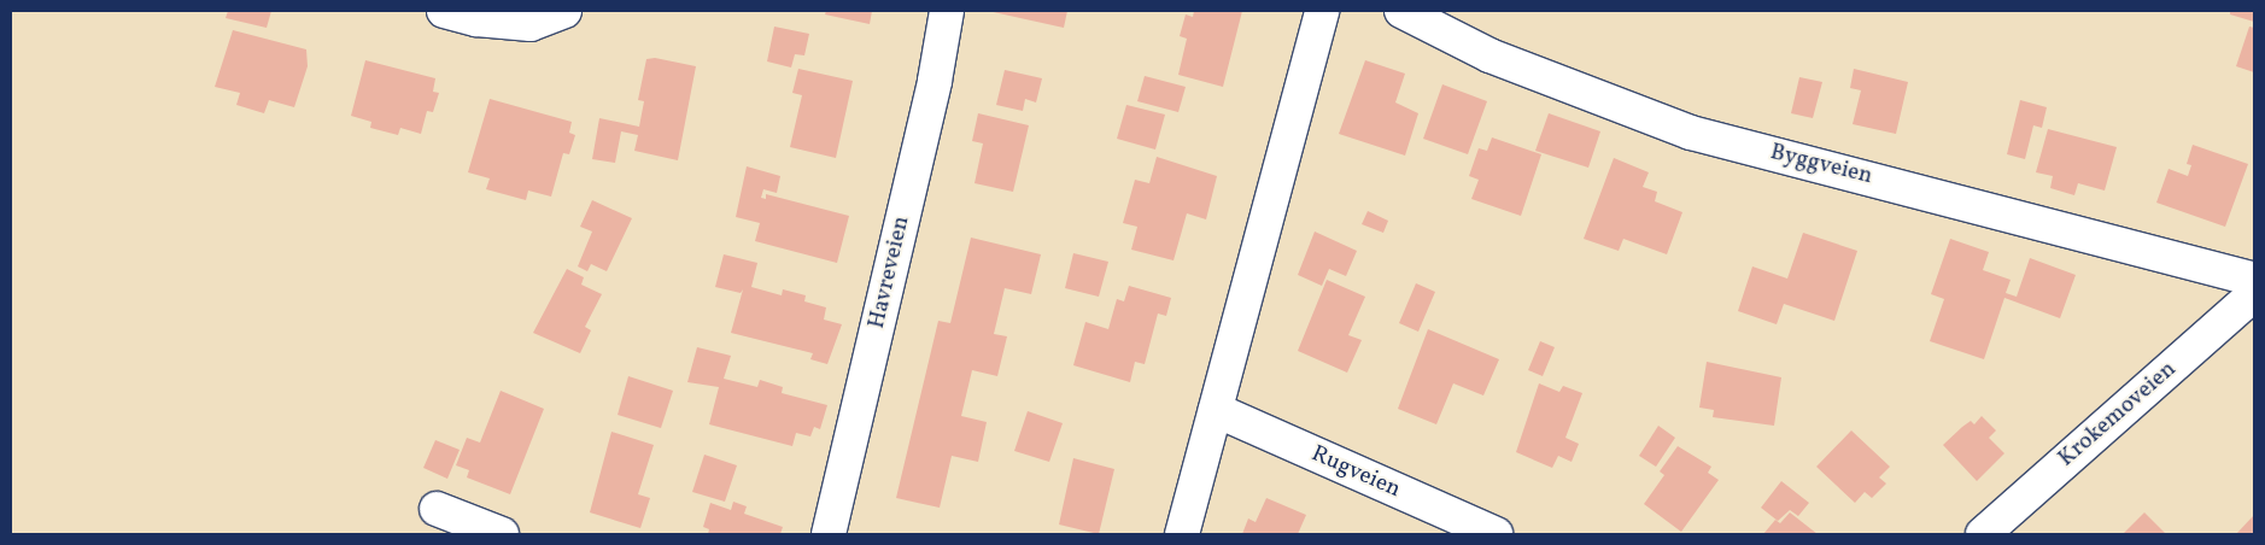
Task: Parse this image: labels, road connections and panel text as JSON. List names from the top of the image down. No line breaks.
{"streets":{"street":["Byggveien","Havreveien","Krokemoveien","Rugveien"]}}
